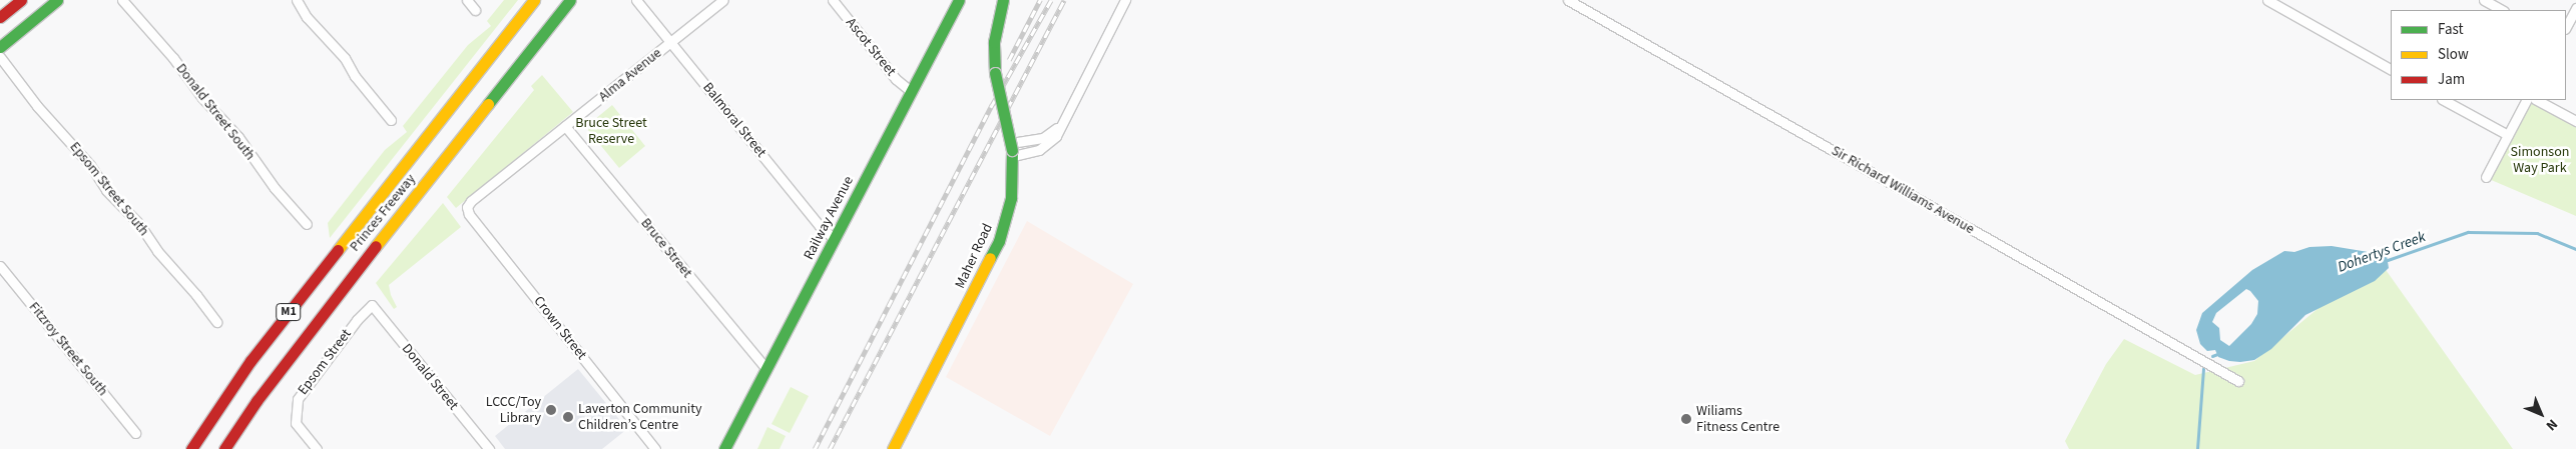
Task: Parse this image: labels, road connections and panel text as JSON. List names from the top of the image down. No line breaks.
{"streets":{"main road":["Princes Freeway","Railway Avenue","Maher Road","M1"],"street":["Ascot Street","Alma Avenue","Donald Street South","Balmoral Street","Epsom Street South","Sir Richard Williams Avenue","Bruce Street","Crown Street","Fitzroy Street South","Epsom Street","Donald Street"]},"crossings":[["Ascot Street","Railway Avenue"],["Alma Avenue","Balmoral Street"],["Alma Avenue","Bruce Street"],["Alma Avenue","Crown Street"],["Balmoral Street","Railway Avenue"],["Railway Avenue","Bruce Street"],["Epsom Street","Donald Street"]],"water":["Dohertys Creek"],"parks":["Bruce Street Reserve","Simonson Way Park"],"places":["LCCC/Toy Library","Laverton Community Children’s Centre","Wiliams Fitness Centre"],"legend":["Fast","Slow","Jam"],"north":"bottom right"}
